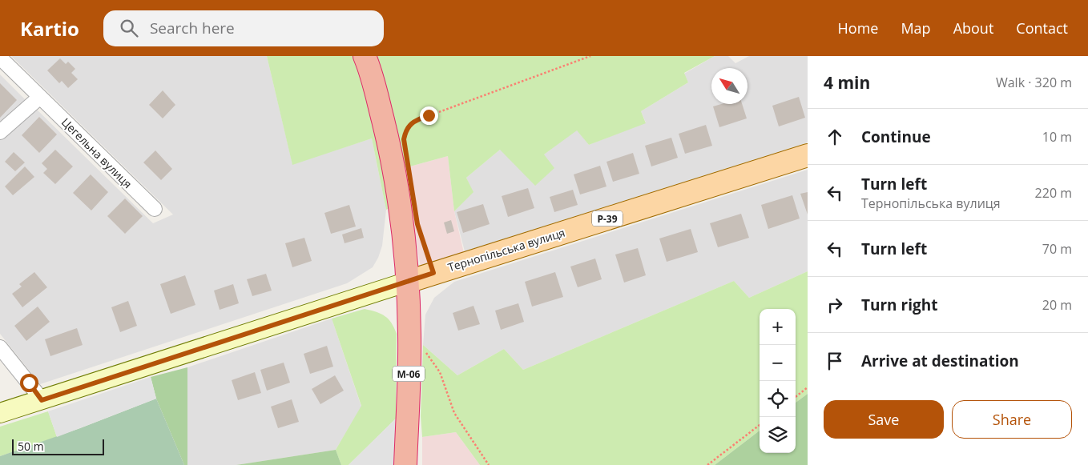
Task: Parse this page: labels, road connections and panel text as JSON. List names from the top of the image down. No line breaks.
{"streets":{"highway":["М-06"],"main road":["Р-39","Тернопільська вулиця"],"street":["Цегельна вулиця"]},"crossings":[["Тернопільська вулиця","М-06"]],"scale_bar":"50 m","north":"top left","page":{"header":"Kartio","search":"Search here","nav":["Home","Map","About","Contact"],"heading":["4 min","Walk · 320 m"],"list":[["Continue","10 m"],["Turn left","Тернопільська вулиця","220 m"],["Turn left","70 m"],["Turn right","20 m"],"Arrive at destination"],"map_buttons":["+","−"],"buttons":["Save","Share"],"scale":"50 m"}}
